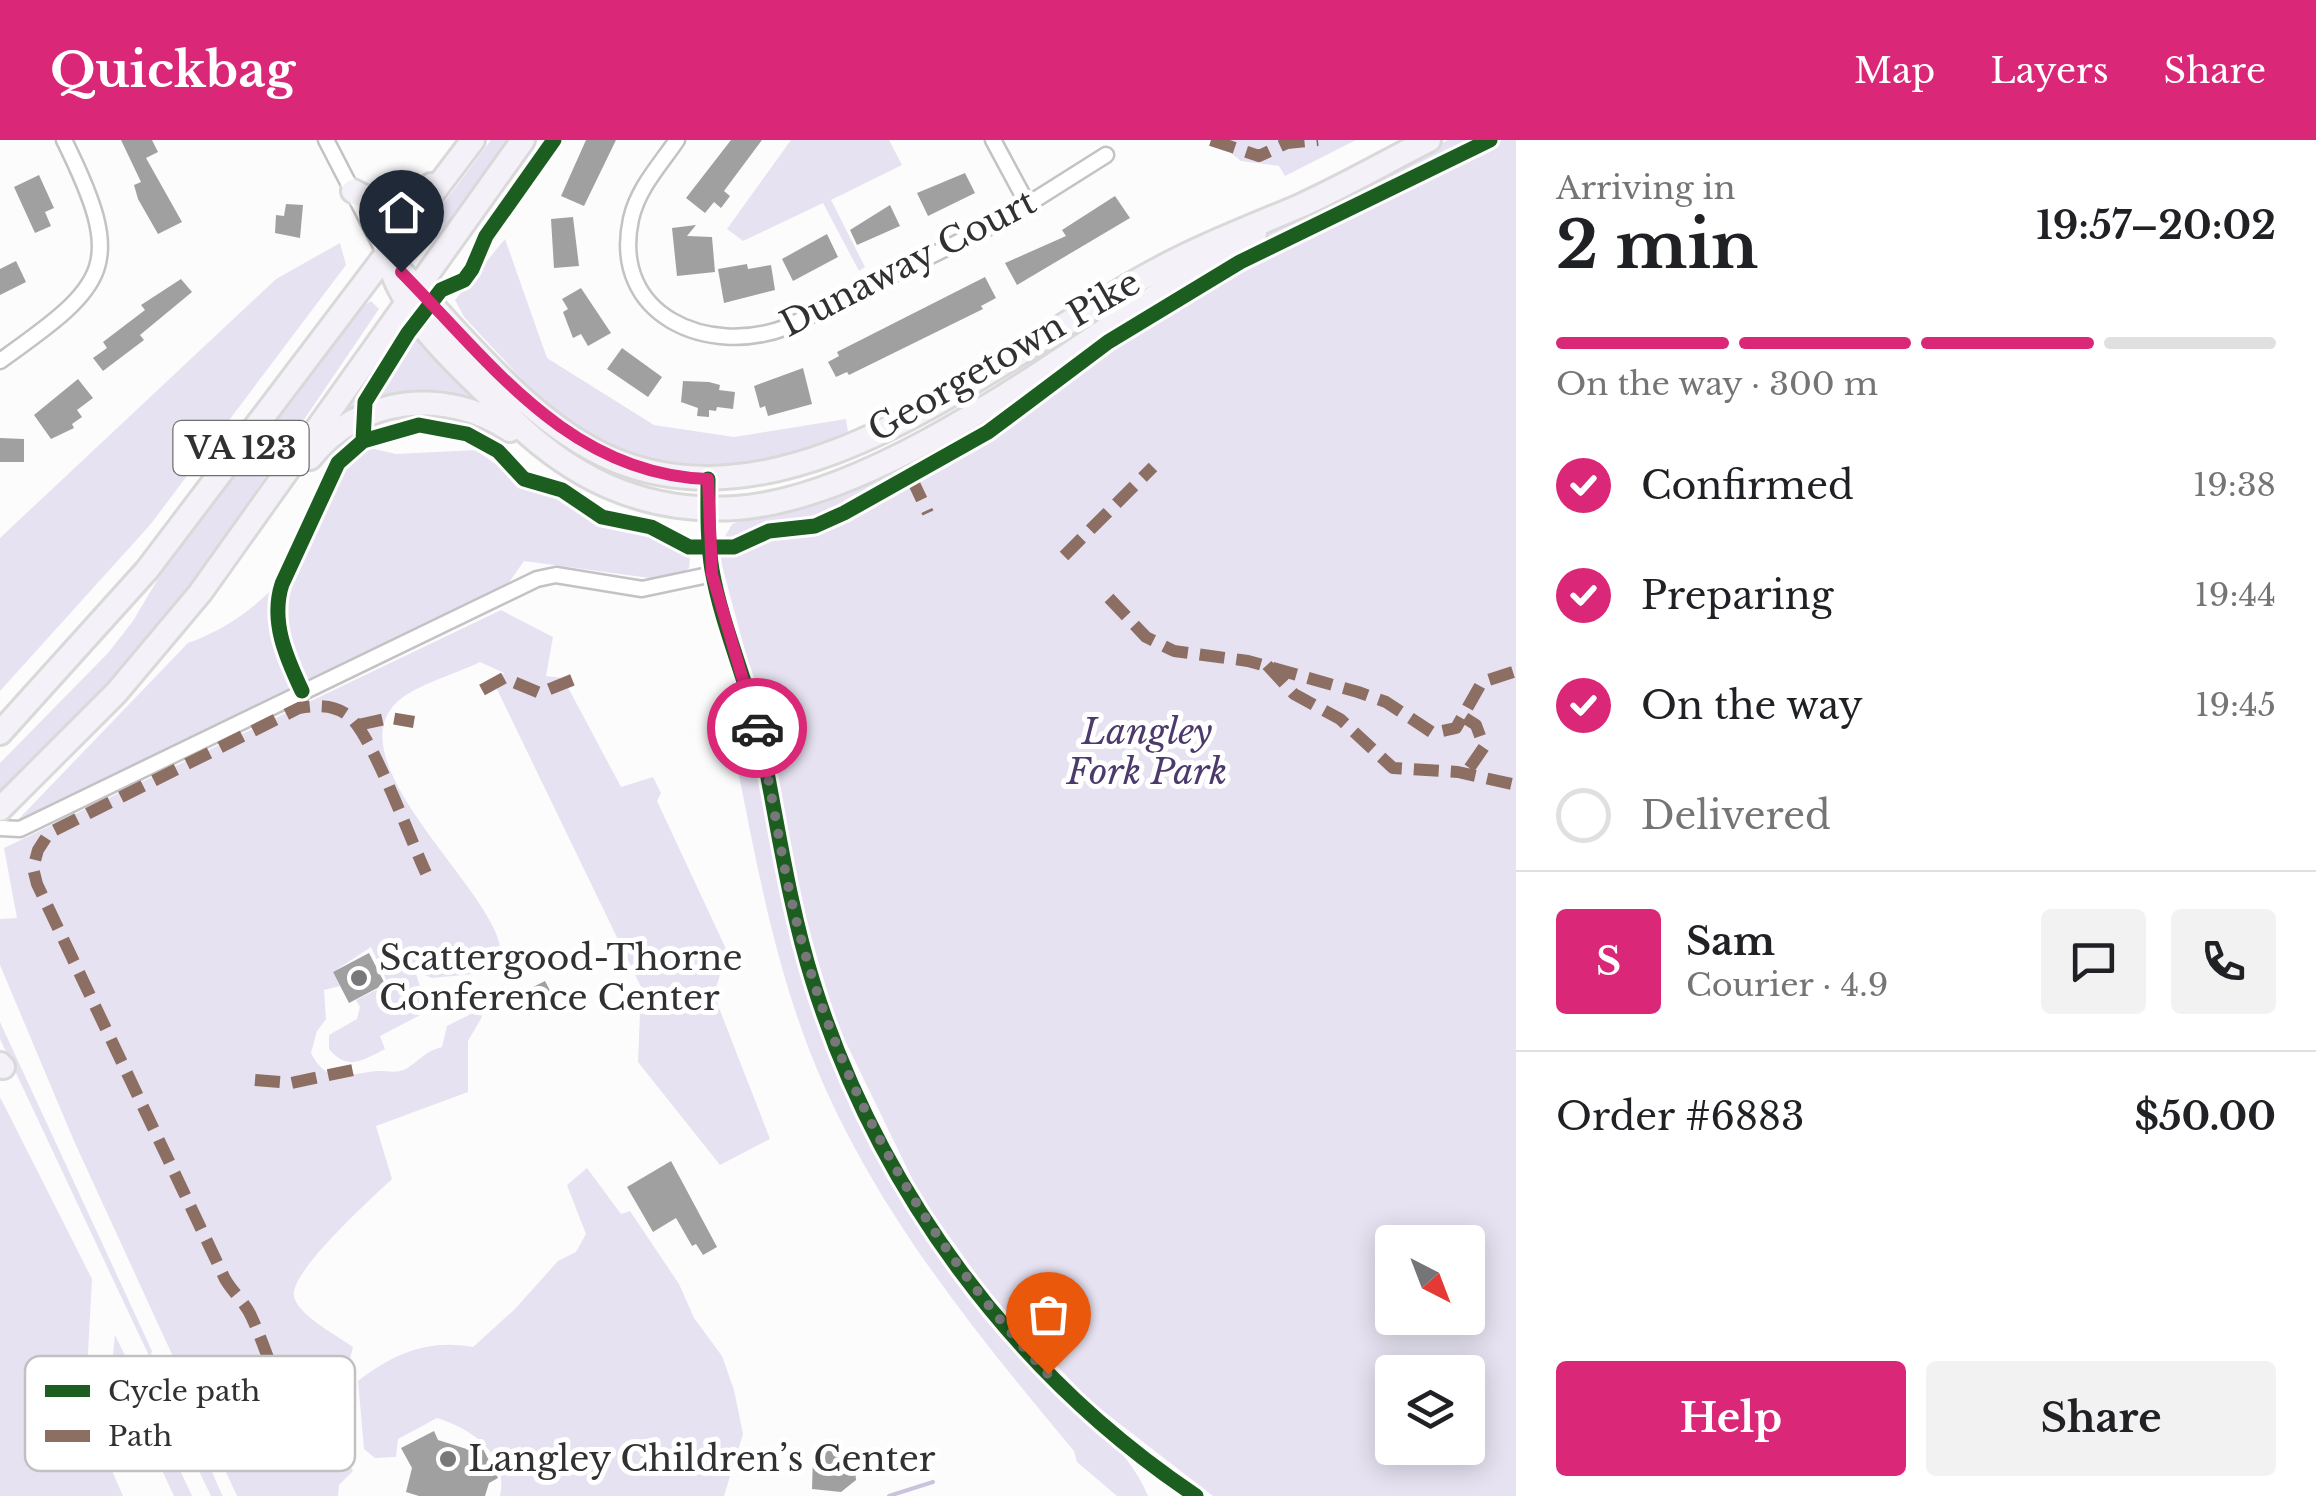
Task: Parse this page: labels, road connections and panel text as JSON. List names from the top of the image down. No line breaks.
{"streets":{"main road":["Georgetown Pike","VA 123"],"street":["Dunaway Court"]},"crossings":[["Georgetown Pike","VA 123"]],"parks":["Langley Fork Park"],"places":["Scattergood-Thorne Conference Center","Langley Children’s Center"],"legend":["Cycle path","Path"],"north":"bottom right","page":{"header":"Quickbag","nav":["Map","Layers","Share"],"heading":["2 min","Arriving in","19:57–20:02"],"panel":["Sam","Courier · 4.9","Order #6883","$50.00"],"bar":"On the way · 300 m","list":[["Confirmed","19:38"],["Preparing","19:44"],["On the way","19:45"],"Delivered"],"round":"S","buttons":["Help","Share"]}}
